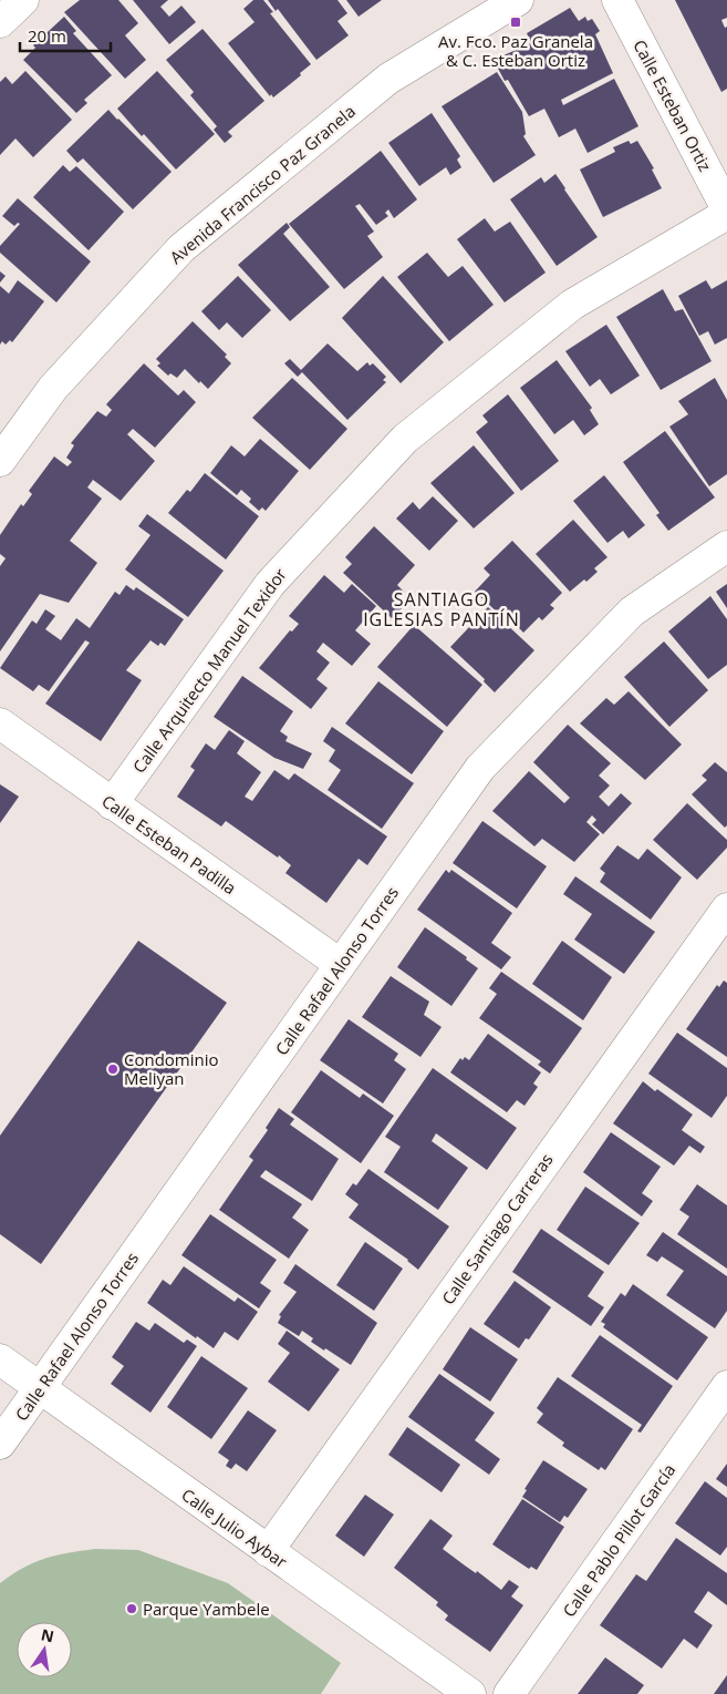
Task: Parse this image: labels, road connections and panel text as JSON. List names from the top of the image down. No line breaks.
{"streets":{"street":["Calle Esteban Ortiz","Avenida Francisco Paz Granela","Calle Arquitecto Manuel Texidor","Calle Esteban Padilla","Calle Rafael Alonso Torres","Calle Santiago Carreras","Calle Julio Aybar","Calle Pablo Pillot García"]},"crossings":[["Calle Arquitecto Manuel Texidor","Calle Esteban Padilla"],["Calle Esteban Padilla","Calle Rafael Alonso Torres"],["Calle Rafael Alonso Torres","Calle Julio Aybar"],["Calle Santiago Carreras","Calle Julio Aybar"]],"districts":["SANTIAGO IGLESIAS PANTÍN"],"places":{"transit":["Av. Fco. Paz Granela & C. Esteban Ortiz"],"other":["Condominio Meliyan","Parque Yambele"]},"scale_bar":"20 m","north":"top"}
